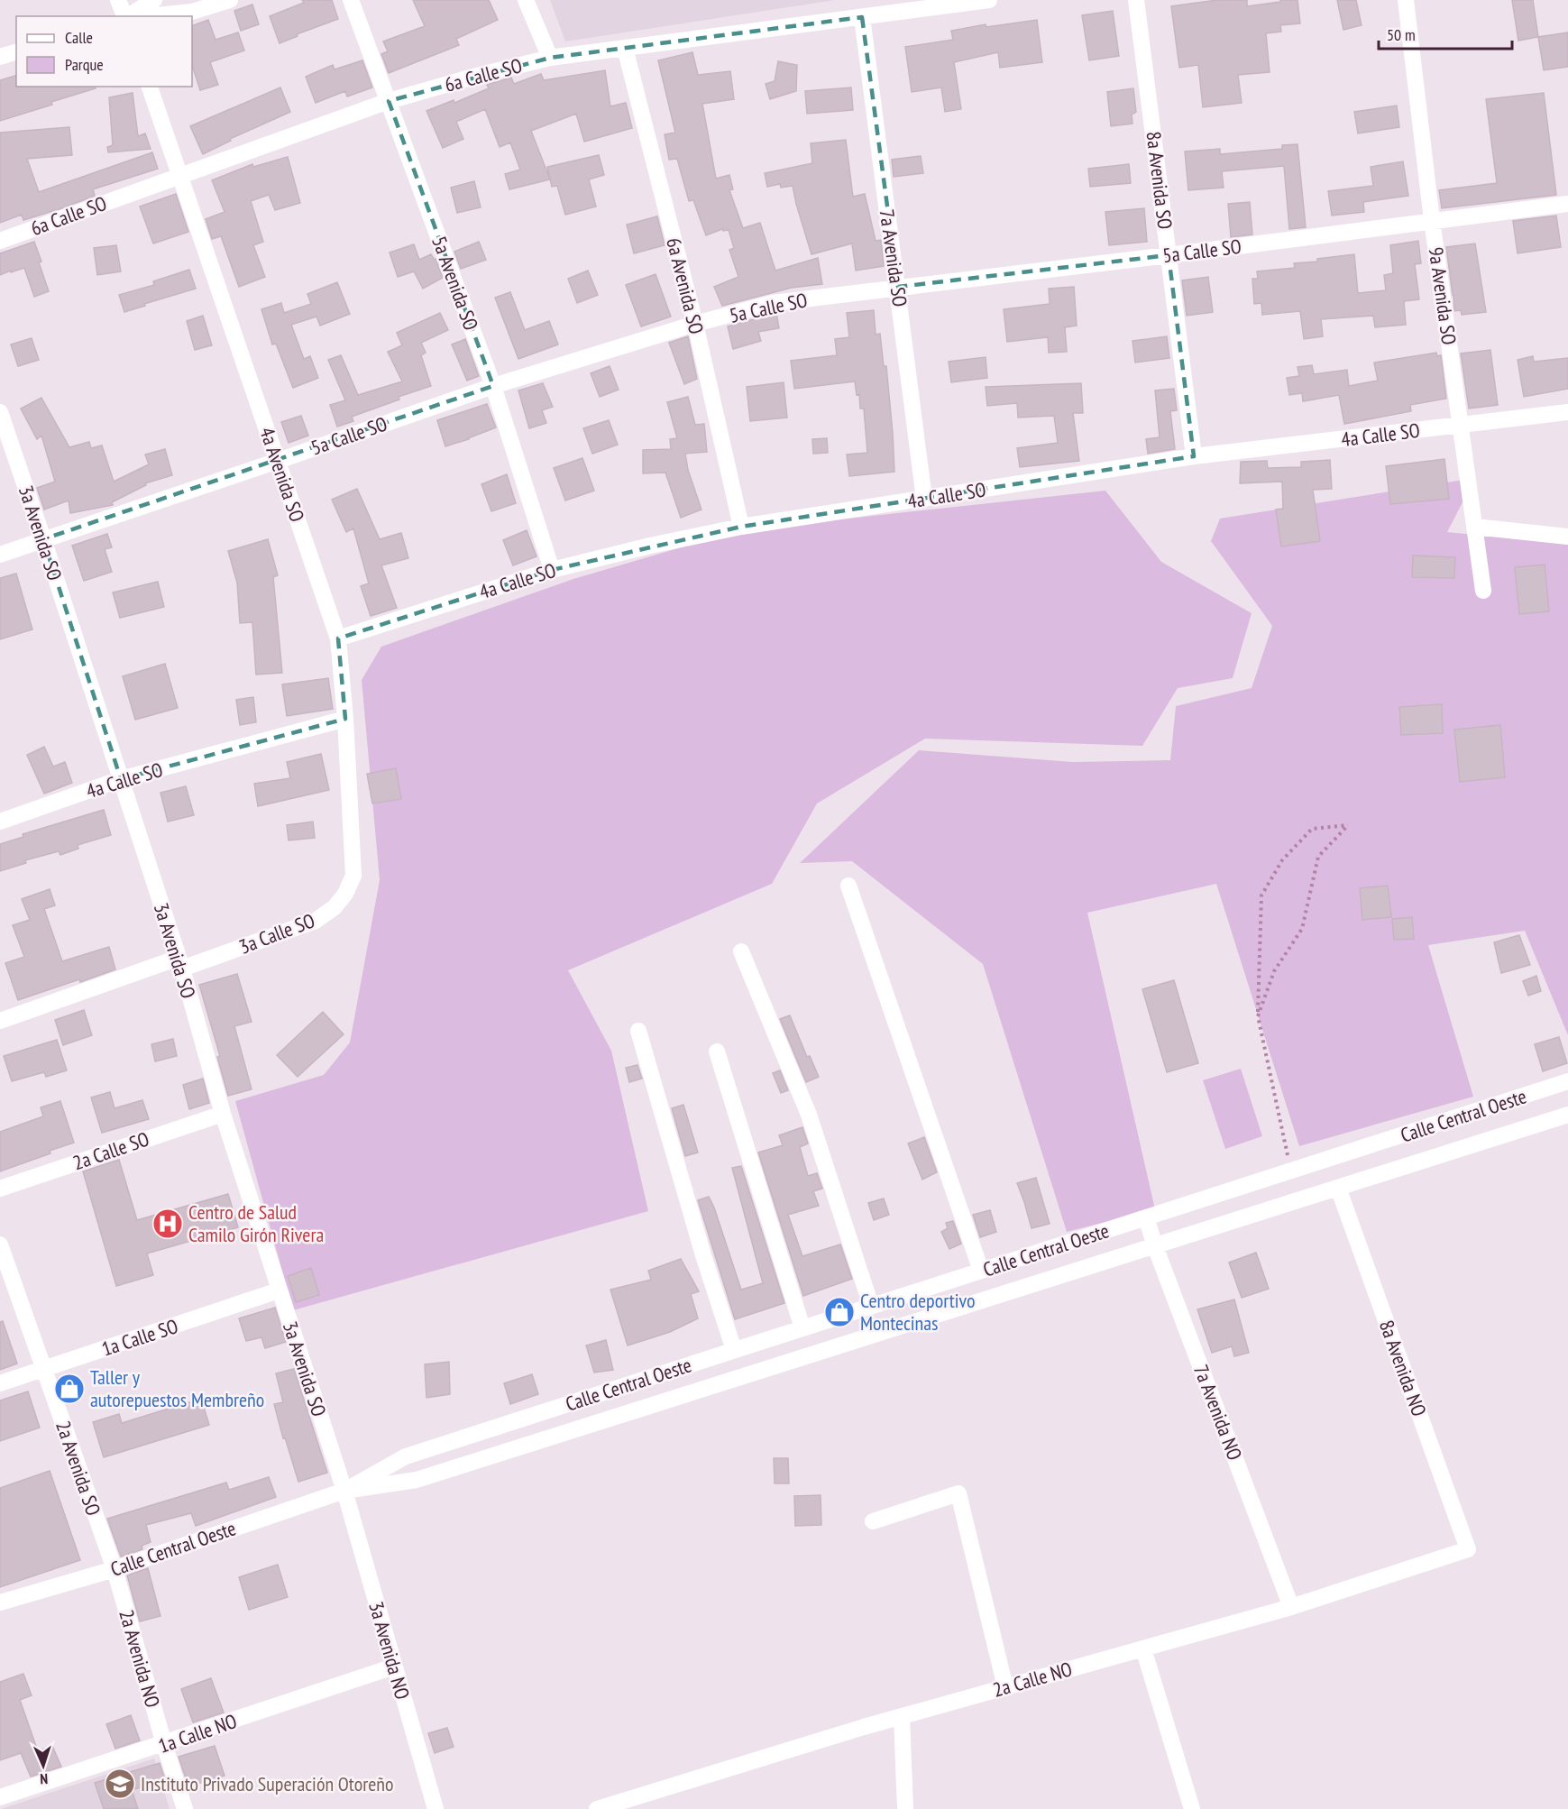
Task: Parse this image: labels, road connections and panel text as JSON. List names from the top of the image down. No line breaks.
{"streets":{"street":["6a Calle SO","8a Avenida SO","5a Calle SO","7a Avenida SO","5a Avenida SO","6a Avenida SO","9a Avenida SO","4a Calle SO","4a Avenida SO","3a Avenida SO","3a Calle SO","Calle Central Oeste","2a Calle SO","1a Calle SO","8a Avenida NO","7a Avenida NO","2a Avenida SO","3a Avenida NO","2a Avenida NO","2a Calle NO","1a Calle NO"]},"crossings":[["6a Calle SO","7a Avenida SO"],["6a Calle SO","5a Avenida SO"],["6a Calle SO","6a Avenida SO"],["6a Calle SO","4a Avenida SO"],["8a Avenida SO","5a Calle SO"],["8a Avenida SO","4a Calle SO"],["5a Calle SO","7a Avenida SO"],["5a Calle SO","5a Avenida SO"],["5a Calle SO","6a Avenida SO"],["5a Calle SO","9a Avenida SO"],["5a Calle SO","4a Avenida SO"],["5a Calle SO","3a Avenida SO"],["7a Avenida SO","4a Calle SO"],["5a Avenida SO","4a Calle SO"],["6a Avenida SO","4a Calle SO"],["9a Avenida SO","4a Calle SO"],["4a Calle SO","4a Avenida SO"],["4a Calle SO","3a Avenida SO"],["4a Avenida SO","3a Calle SO"],["3a Avenida SO","3a Calle SO"],["3a Avenida SO","Calle Central Oeste"],["3a Avenida SO","2a Calle SO"],["3a Avenida SO","1a Calle SO"],["3a Avenida SO","3a Avenida NO"],["Calle Central Oeste","8a Avenida NO"],["Calle Central Oeste","7a Avenida NO"],["Calle Central Oeste","2a Avenida SO"],["Calle Central Oeste","3a Avenida NO"],["Calle Central Oeste","2a Avenida NO"],["1a Calle SO","2a Avenida SO"],["8a Avenida NO","2a Calle NO"],["7a Avenida NO","2a Calle NO"],["2a Avenida SO","2a Avenida NO"],["3a Avenida NO","1a Calle NO"],["2a Avenida NO","1a Calle NO"]],"places":{"hospital":["Centro de Salud Camilo Girón Rivera"],"shop":["Centro deportivo Montecinas","Taller y autorepuestos Membreño"],"school or university":["Instituto Privado Superación Otoreño"]},"legend":["Calle","Parque"],"scale_bar":"50 m","north":"bottom"}
